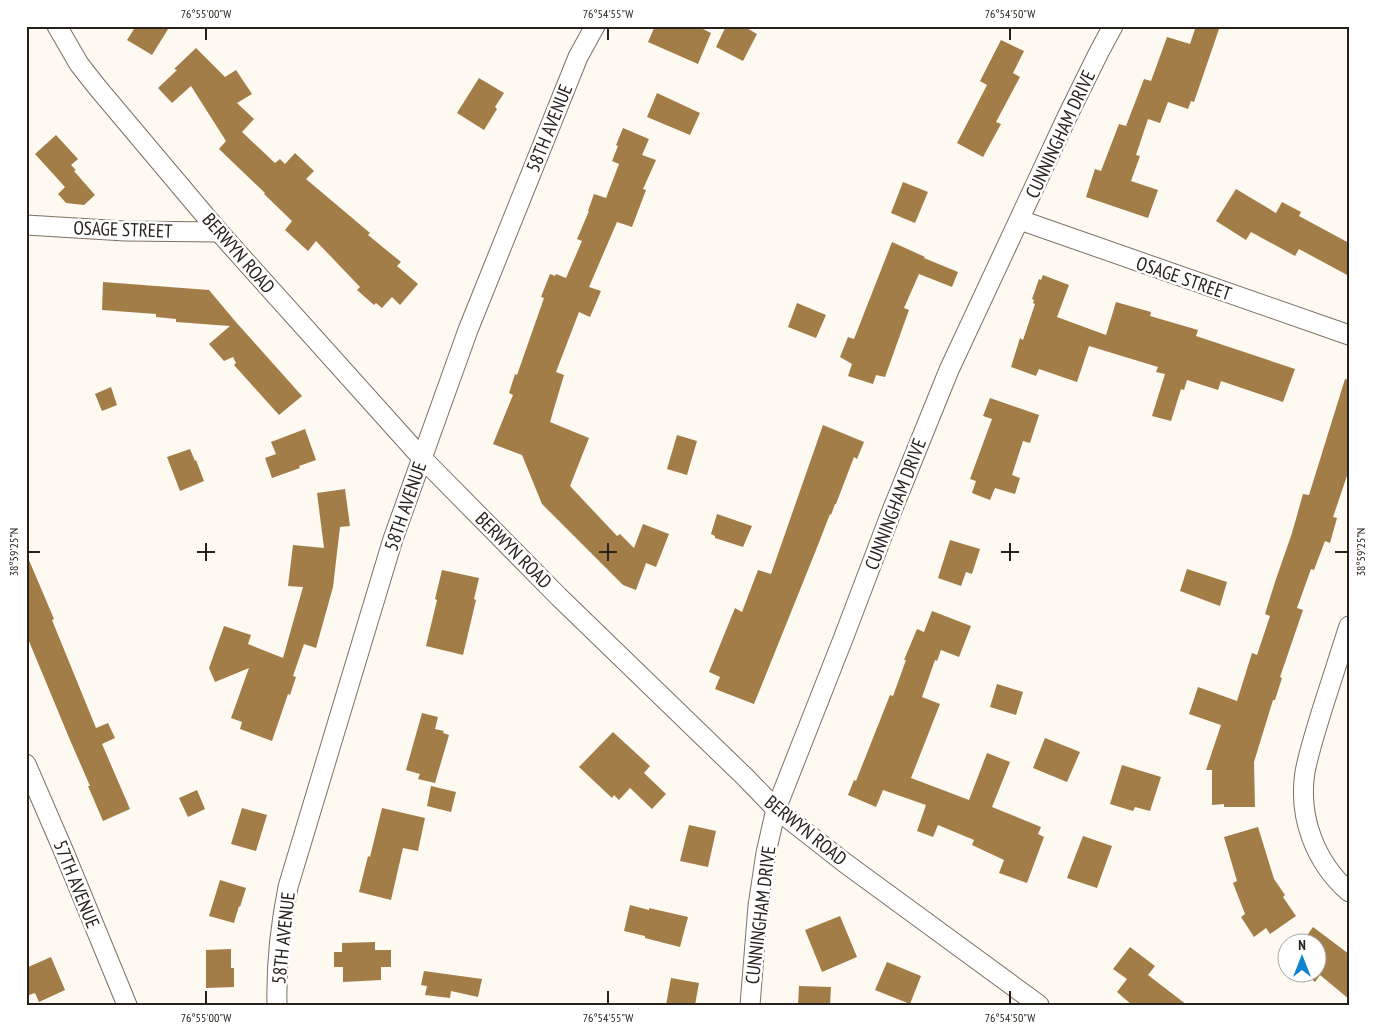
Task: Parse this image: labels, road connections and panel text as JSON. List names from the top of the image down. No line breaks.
{"streets":{"street":["58TH AVENUE","CUNNINGHAM DRIVE","OSAGE STREET","BERWYN ROAD","57TH AVENUE"]},"crossings":[["58TH AVENUE","BERWYN ROAD"],["CUNNINGHAM DRIVE","OSAGE STREET"],["CUNNINGHAM DRIVE","BERWYN ROAD"],["OSAGE STREET","BERWYN ROAD"]],"north":"top","coordinates":["76°55'00\"W","76°54'55\"W","76°54'50\"W","38°59'25\"N"]}
